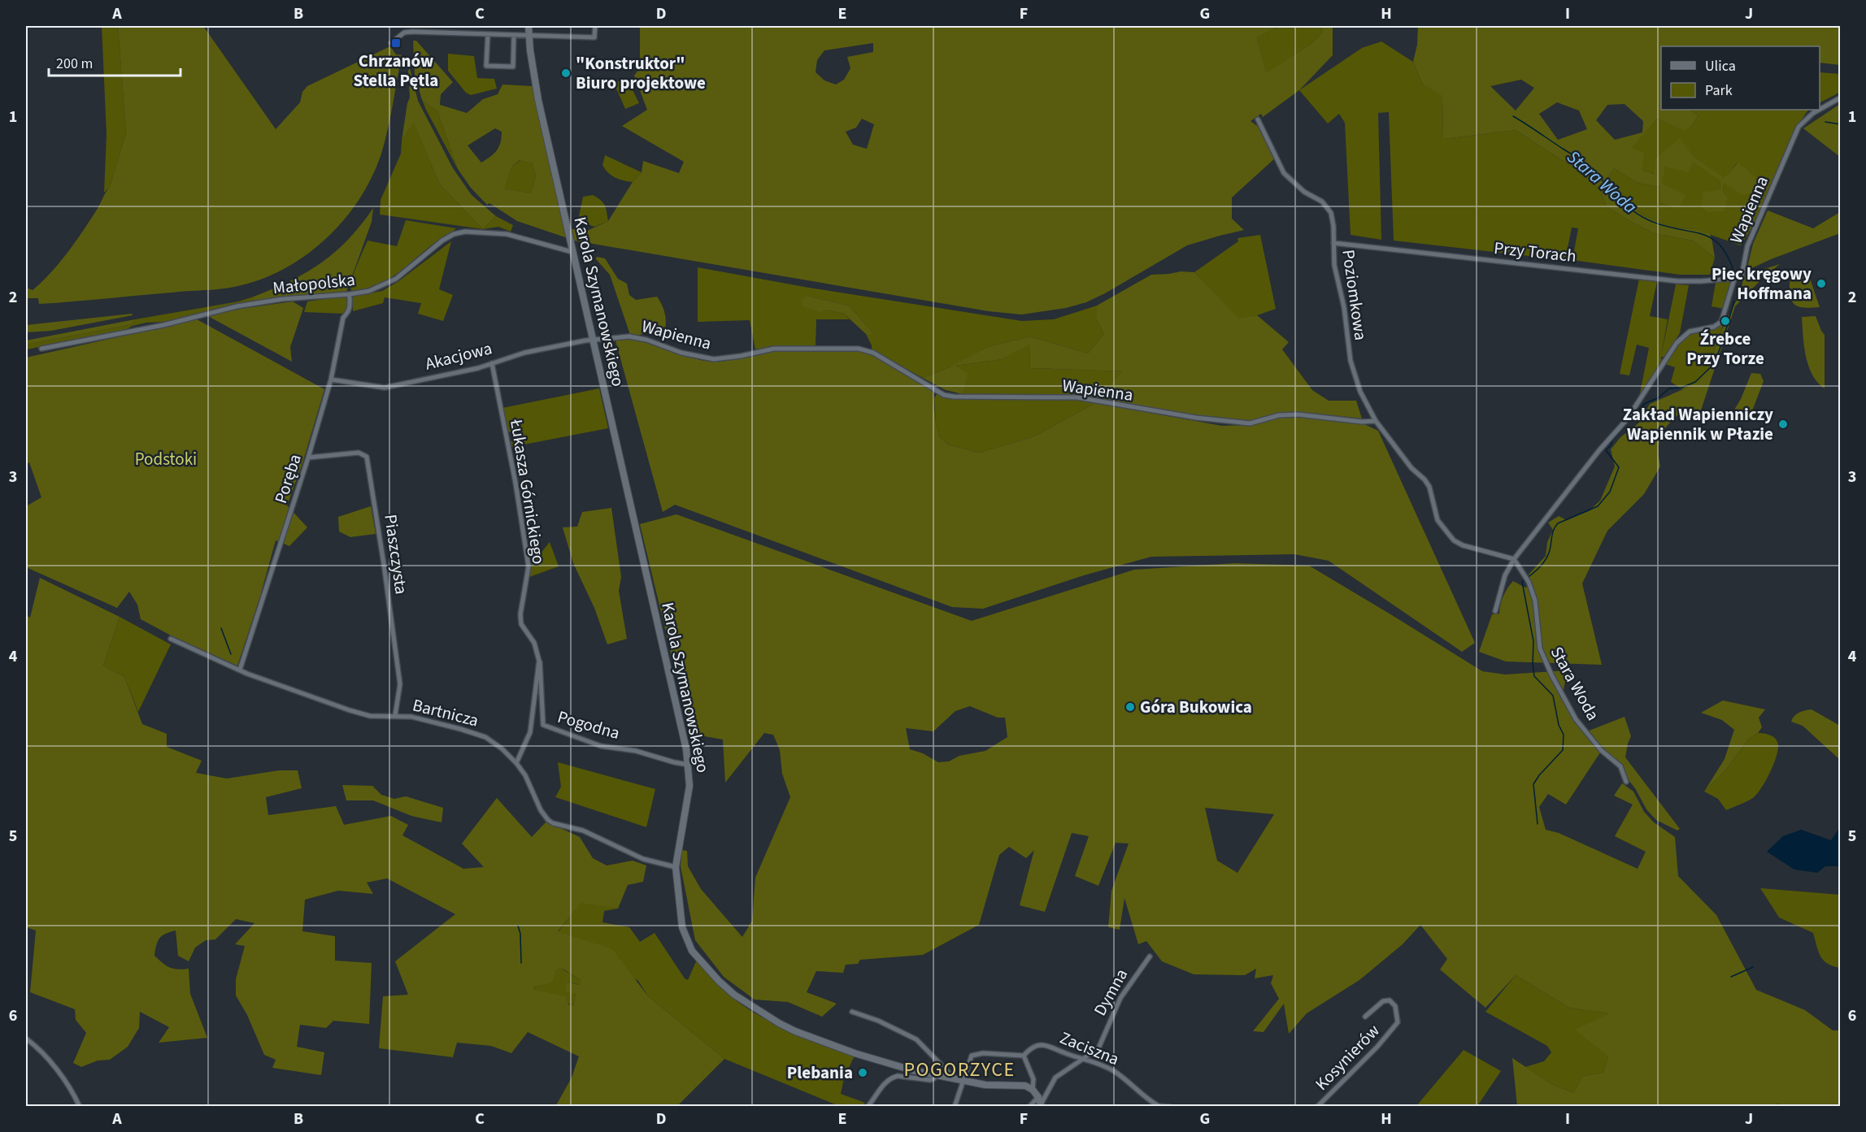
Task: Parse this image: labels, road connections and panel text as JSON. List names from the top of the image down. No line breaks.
{"streets":{"street":["Wapienna","Przy Torach","Małopolska","Poziomkowa","Karola Szymanowskiego","Akacjowa","Poręba","Łukasza Górnickiego","Piaszczysta","Stara Woda","Bartnicza","Pogodna","Dymna","Zaciszna","Kosynierów"]},"crossings":[["Wapienna","Przy Torach"],["Wapienna","Poziomkowa"],["Wapienna","Karola Szymanowskiego"],["Wapienna","Akacjowa"],["Wapienna","Stara Woda"],["Przy Torach","Poziomkowa"],["Małopolska","Karola Szymanowskiego"],["Małopolska","Poręba"],["Karola Szymanowskiego","Akacjowa"],["Karola Szymanowskiego","Bartnicza"],["Karola Szymanowskiego","Pogodna"],["Akacjowa","Poręba"],["Akacjowa","Łukasza Górnickiego"],["Poręba","Piaszczysta"],["Poręba","Bartnicza"],["Łukasza Górnickiego","Bartnicza"],["Łukasza Górnickiego","Pogodna"],["Piaszczysta","Bartnicza"],["Dymna","Zaciszna"]],"districts":["POGORZYCE"],"water":["Stara Woda"],"parks":["Podstoki"],"places":{"transit":["Chrzanów Stella Pętla"],"other":["\"Konstruktor\" Biuro projektowe","Piec kręgowy Hoffmana","Źrebce Przy Torze","Zakład Wapienniczy Wapiennik w Płazie","Góra Bukowica","Plebania"]},"legend":["Ulica","Park"],"scale_bar":"200 m","grid":{"columns":["A","B","C","D","E","F","G","H","I","J"],"rows":["1","2","3","4","5","6"]}}
